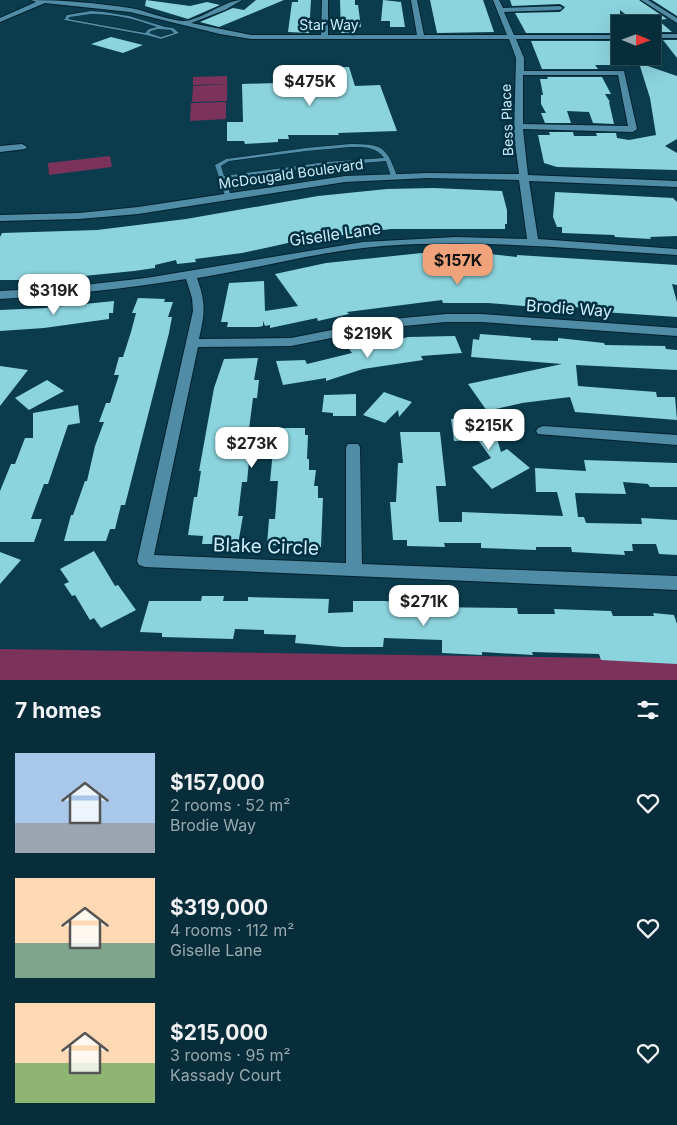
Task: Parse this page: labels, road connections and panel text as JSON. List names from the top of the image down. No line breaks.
{"streets":{"street":["Star Way","Bess Place","McDougald Boulevard","Giselle Lane","Brodie Way","Blake Circle"]},"crossings":[["Star Way","Bess Place"],["Bess Place","McDougald Boulevard"],["Bess Place","Giselle Lane"],["Giselle Lane","Blake Circle"],["Brodie Way","Blake Circle"]],"north":"right","page":{"price":["$475K","$157K","$319K","$219K","$215K","$273K","$271K"],"heading":"7 homes","list":[{"name":"$157,000","note":"2 rooms · 52 m² · Brodie Way"},{"name":"$319,000","note":"4 rooms · 112 m² · Giselle Lane"},{"name":"$215,000","note":"3 rooms · 95 m² · Kassady Court"}]}}
